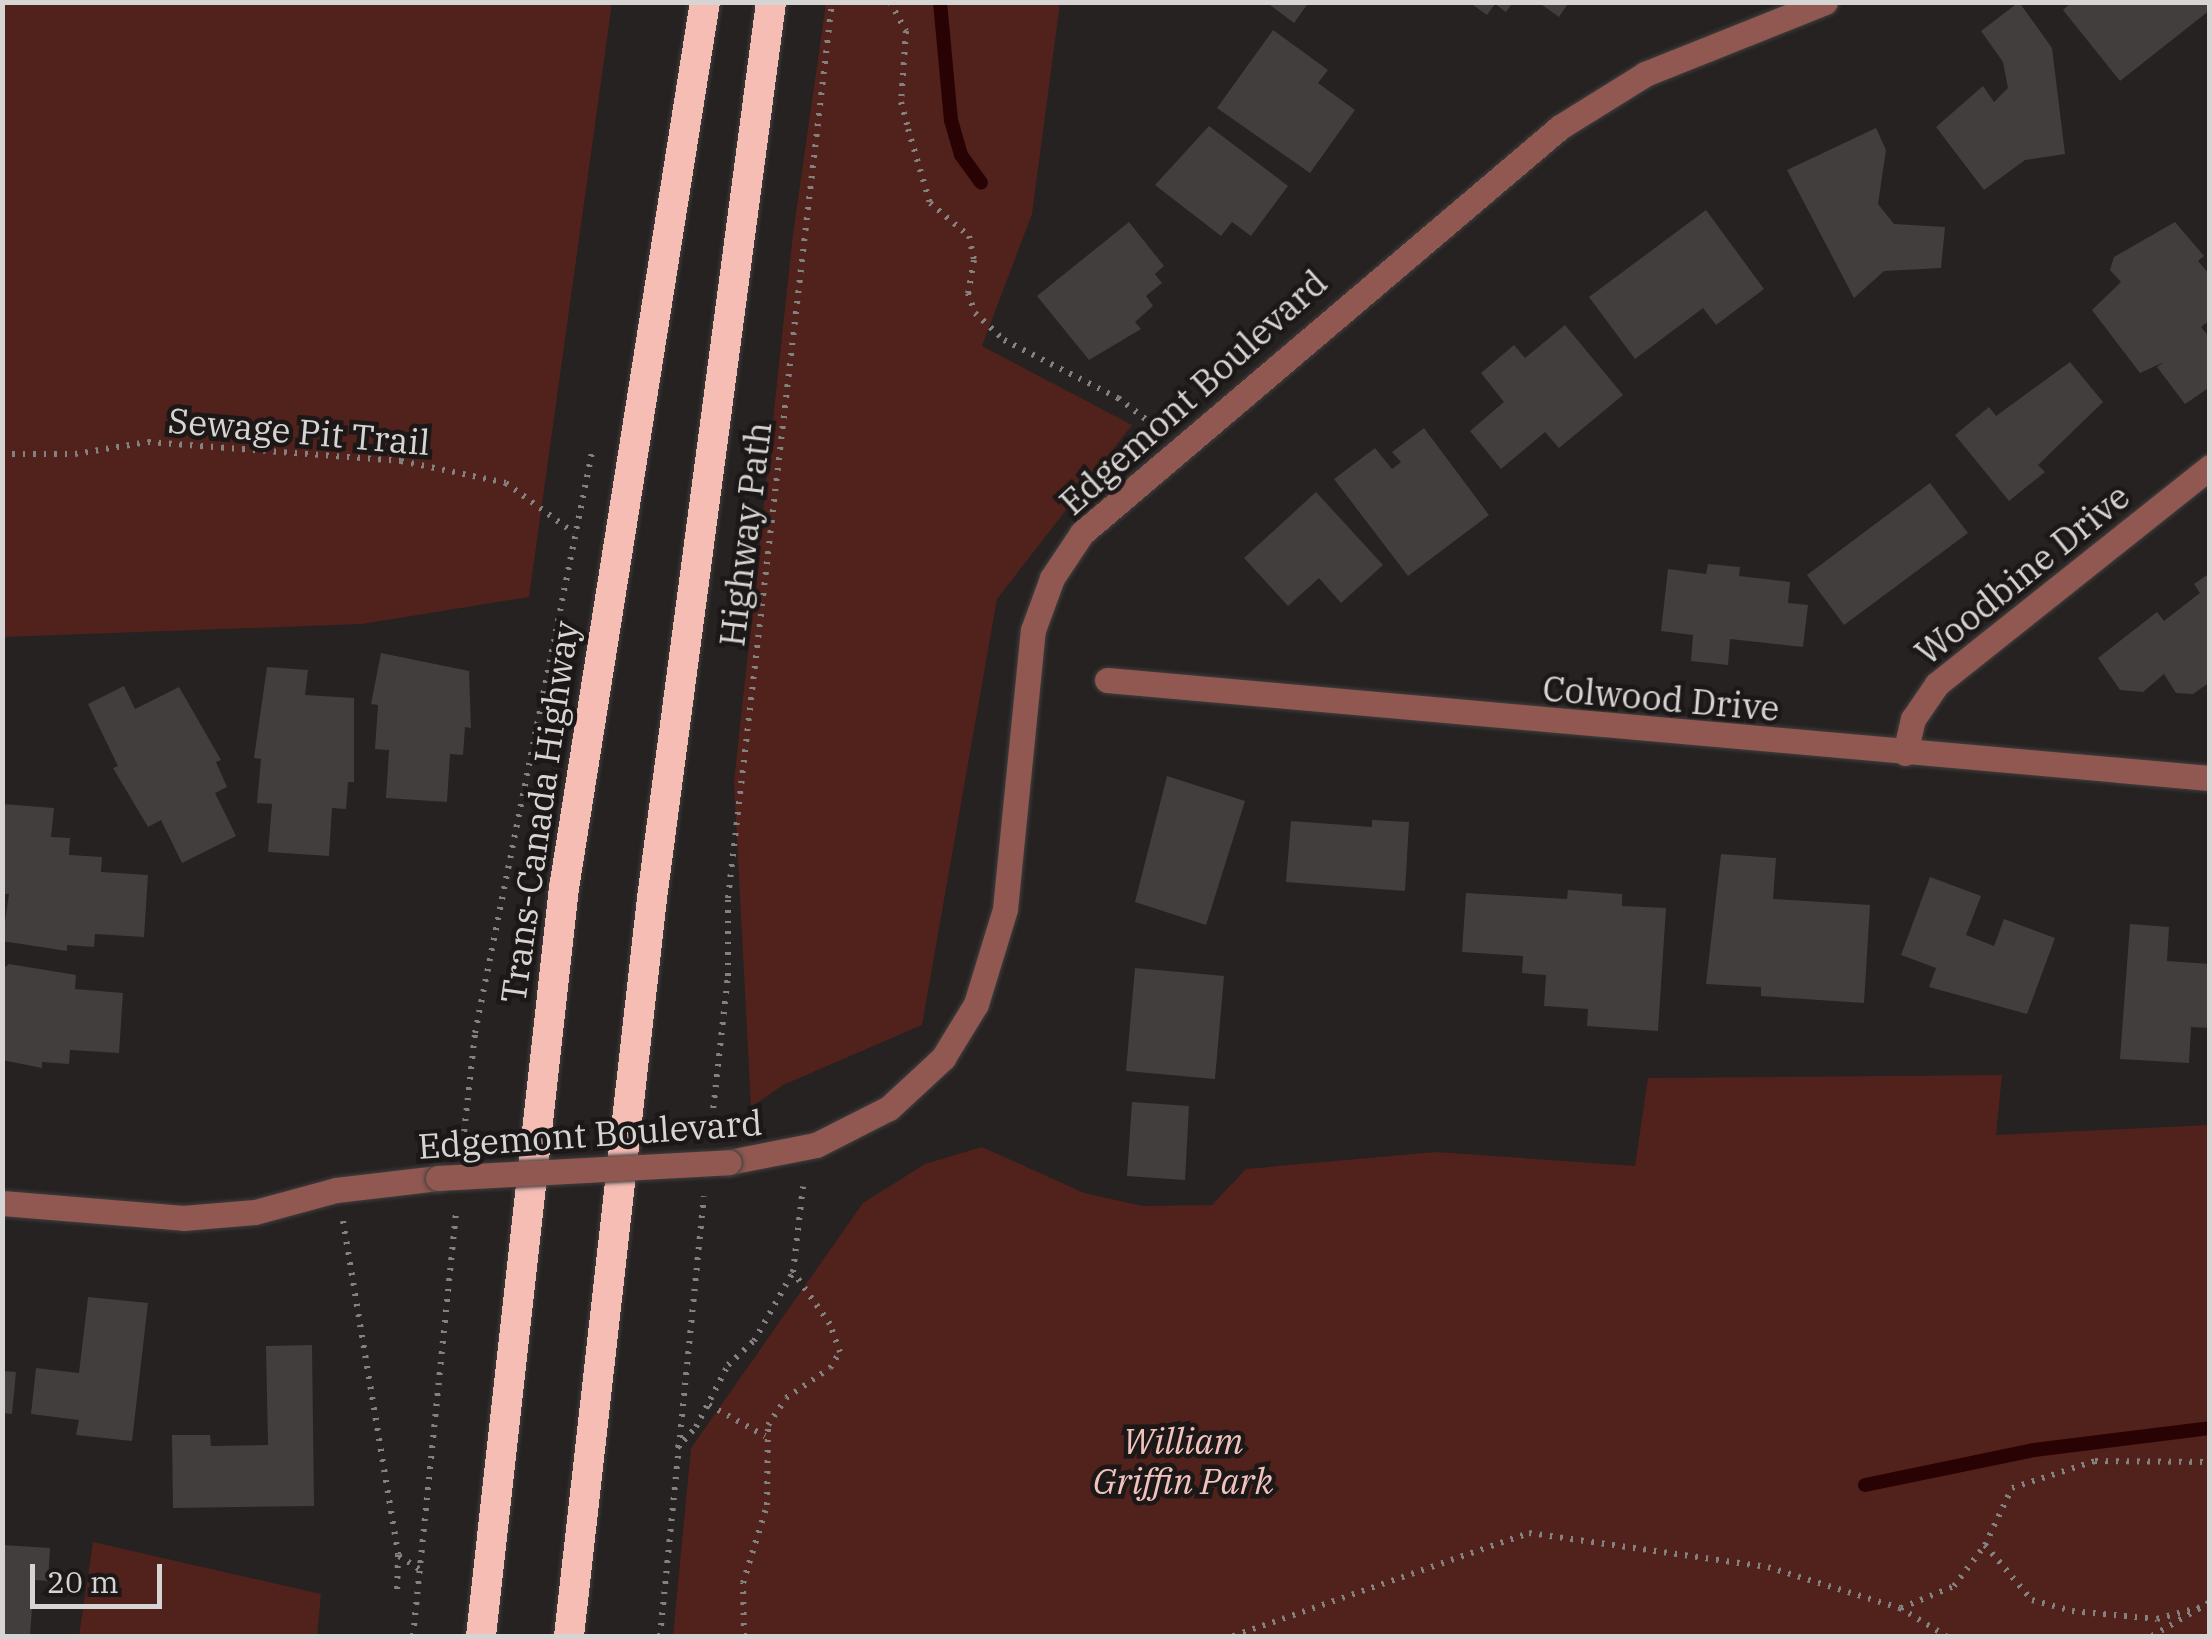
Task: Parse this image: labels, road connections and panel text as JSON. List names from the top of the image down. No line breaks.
{"streets":{"highway":["Trans-Canada Highway"],"street":["Edgemont Boulevard","Woodbine Drive","Colwood Drive"],"path":["Sewage Pit Trail","Highway Path"]},"crossings":[["Woodbine Drive","Colwood Drive"]],"parks":["William Griffin Park"],"scale_bar":"20 m"}
